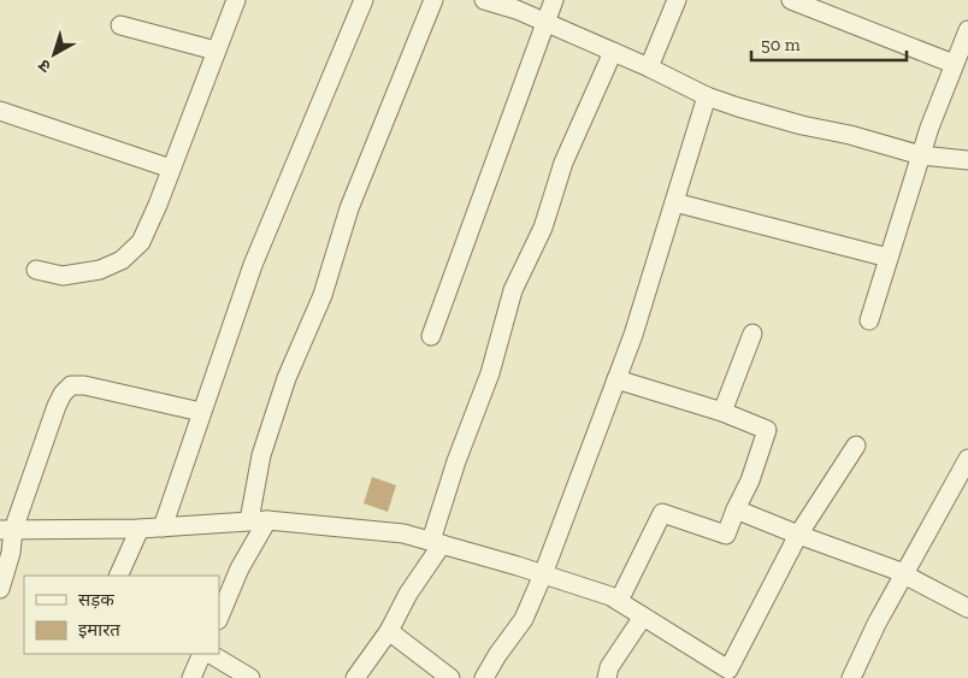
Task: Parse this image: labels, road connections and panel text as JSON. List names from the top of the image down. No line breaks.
{"legend":["सड़क","इमारत"],"scale_bar":"50 m","north":"bottom left"}
